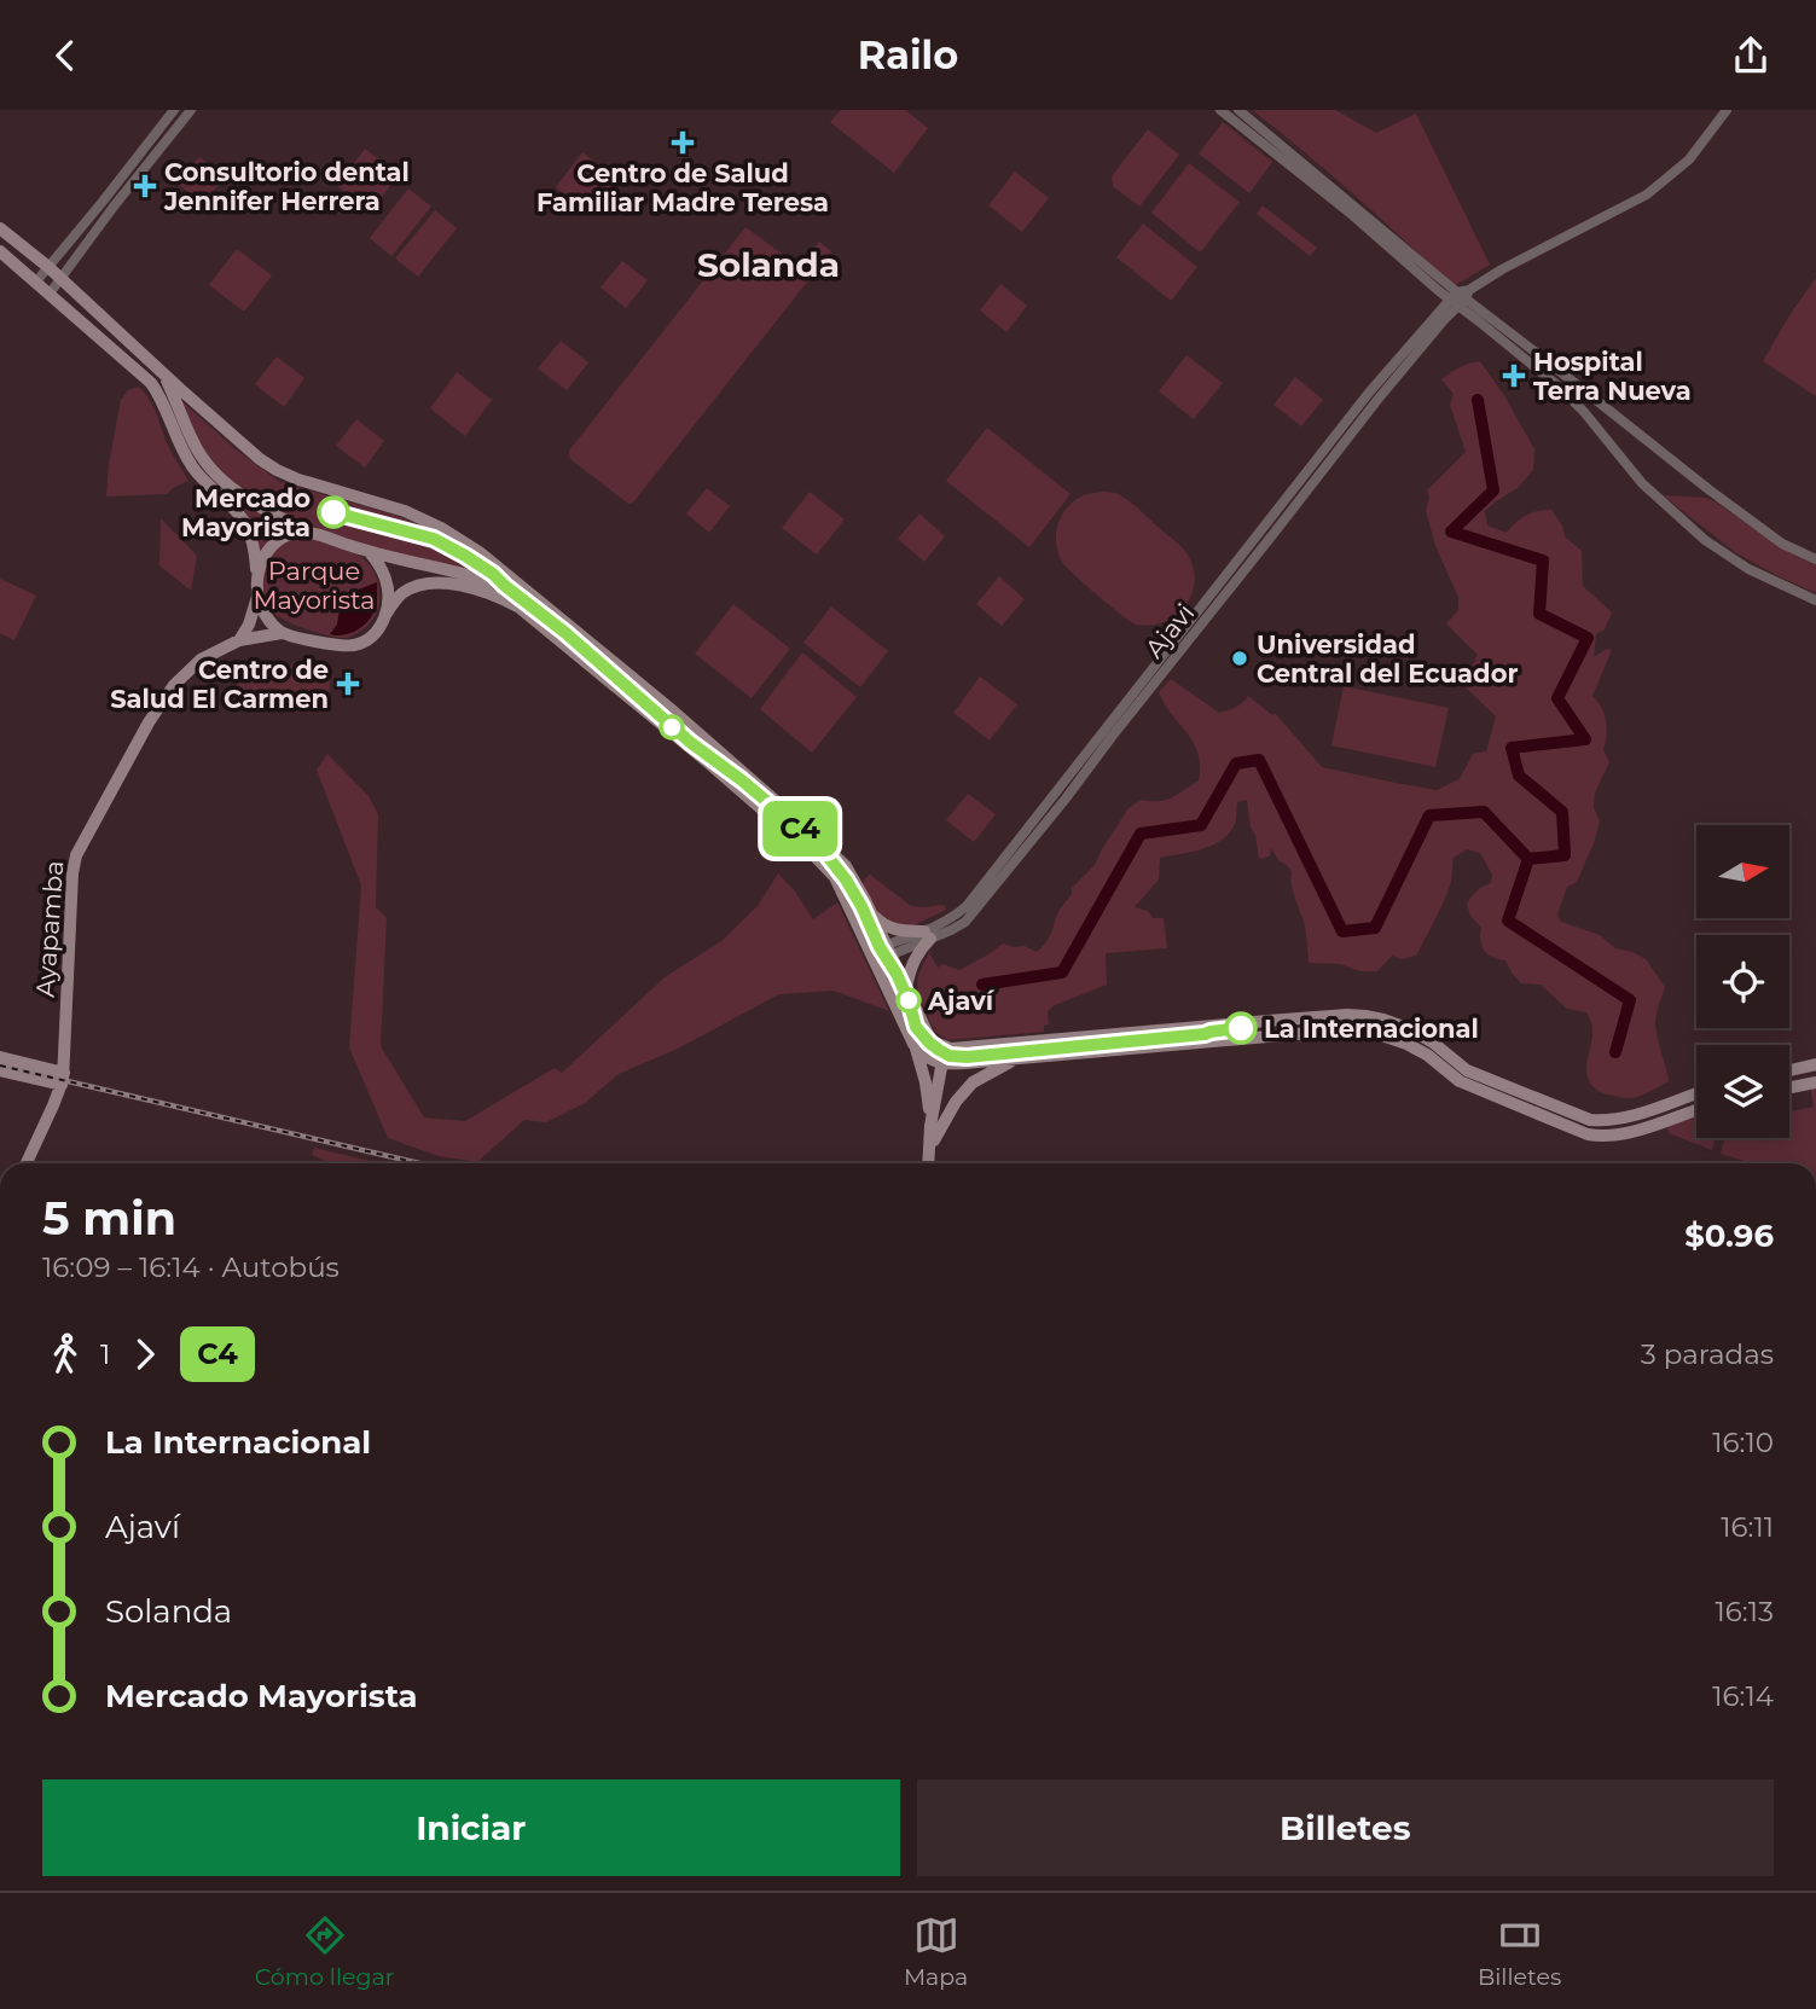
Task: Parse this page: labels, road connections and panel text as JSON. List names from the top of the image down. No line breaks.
{"streets":{"main road":["Ayapamba"],"street":["Ajavi"]},"districts":["Solanda"],"parks":["Parque Mayorista"],"places":{"health":["Centro de Salud Familiar Madre Teresa","Consultorio dental Jennifer Herrera","Hospital Terra Nueva","Centro de Salud El Carmen"],"other":["Mercado Mayorista","Universidad Central del Ecuador","Ajaví","La Internacional"]},"lines":["bus line C4"],"north":"right","page":{"header":"Railo","on_map":"C4","heading":["5 min","16:09 – 16:14 · Autobús","$0.96"],"legs":["1","C4","3 paradas"],"list":[{"name":"La Internacional","value":"16:10"},{"name":"Ajaví","value":"16:11"},{"name":"Solanda","value":"16:13"},{"name":"Mercado Mayorista","value":"16:14"}],"buttons":["Iniciar","Billetes"],"tabs":["Cómo llegar","Mapa","Billetes"]}}
